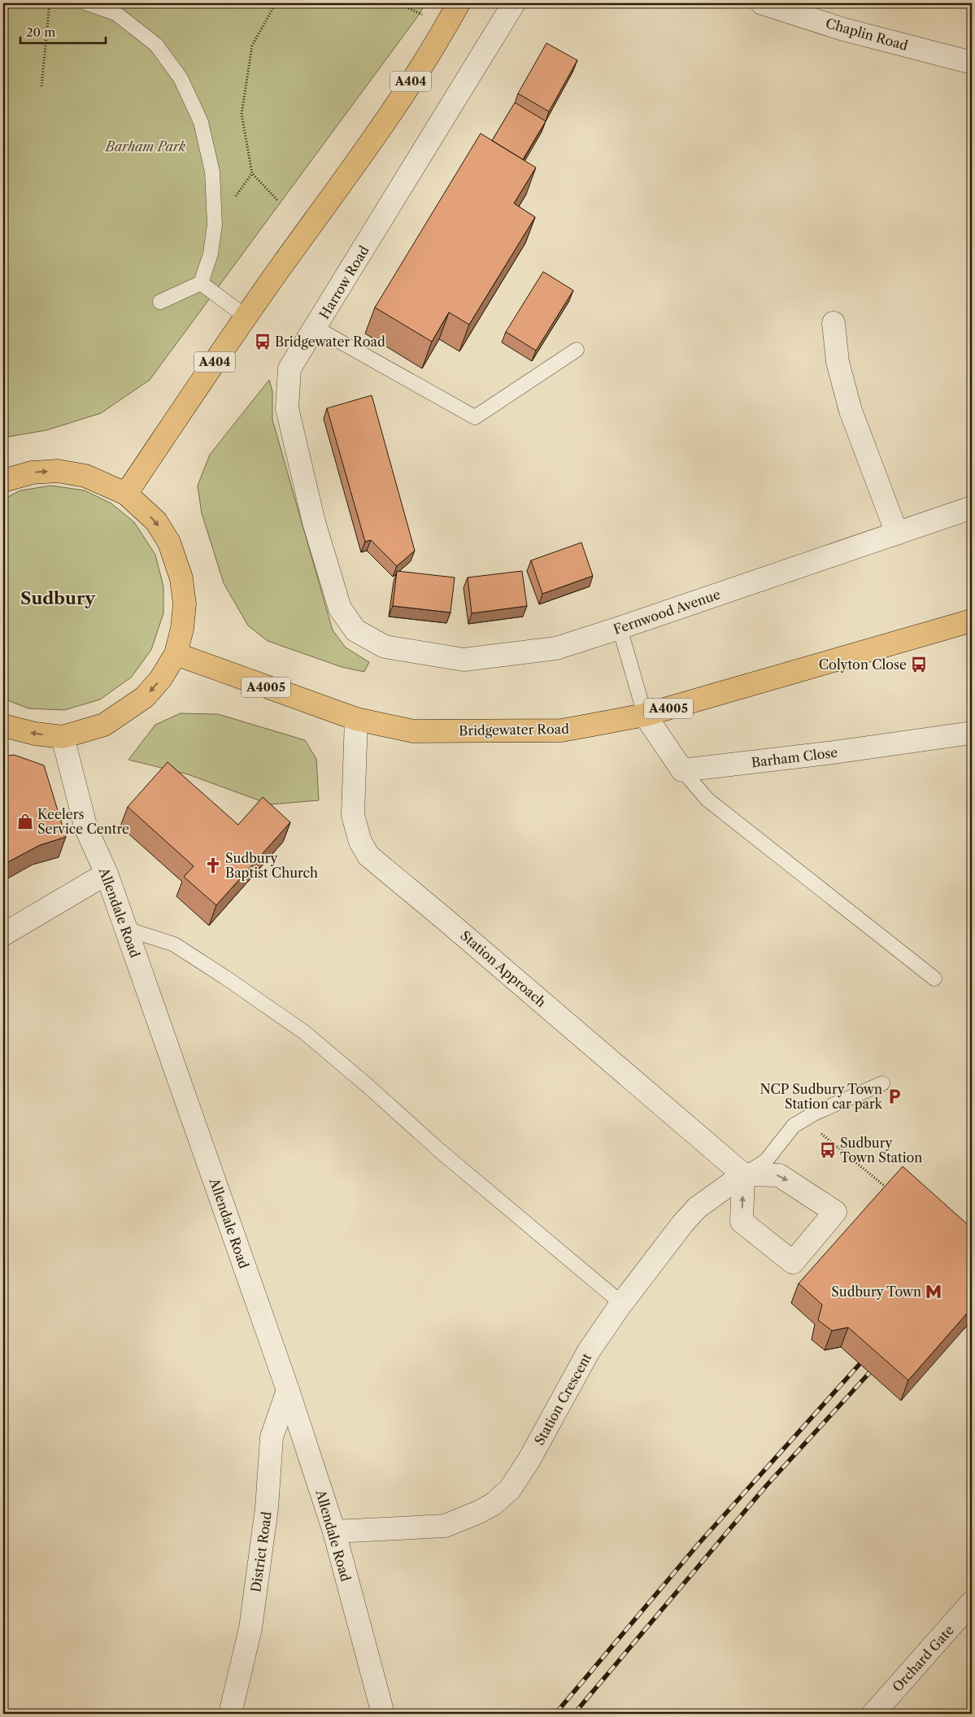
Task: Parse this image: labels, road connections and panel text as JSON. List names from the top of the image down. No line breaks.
{"streets":{"main road":["A404","A4005","Bridgewater Road"],"street":["Chaplin Road","Harrow Road","Fernwood Avenue","Barham Close","Allendale Road","Station Approach","Station Crescent","District Road","Orchard Gate"]},"crossings":[["Harrow Road","Fernwood Avenue"],["Bridgewater Road","Station Approach"],["Allendale Road","Station Crescent"],["Allendale Road","District Road"],["Station Approach","Station Crescent"]],"districts":["Sudbury"],"parks":["Barham Park"],"places":{"bus stop":["Bridgewater Road","Colyton Close","Sudbury Town Station"],"shop":["Keelers Service Centre"],"church":["Sudbury Baptist Church"],"parking":["NCP Sudbury Town Station car park"],"metro station":["Sudbury Town"]},"scale_bar":"20 m"}
